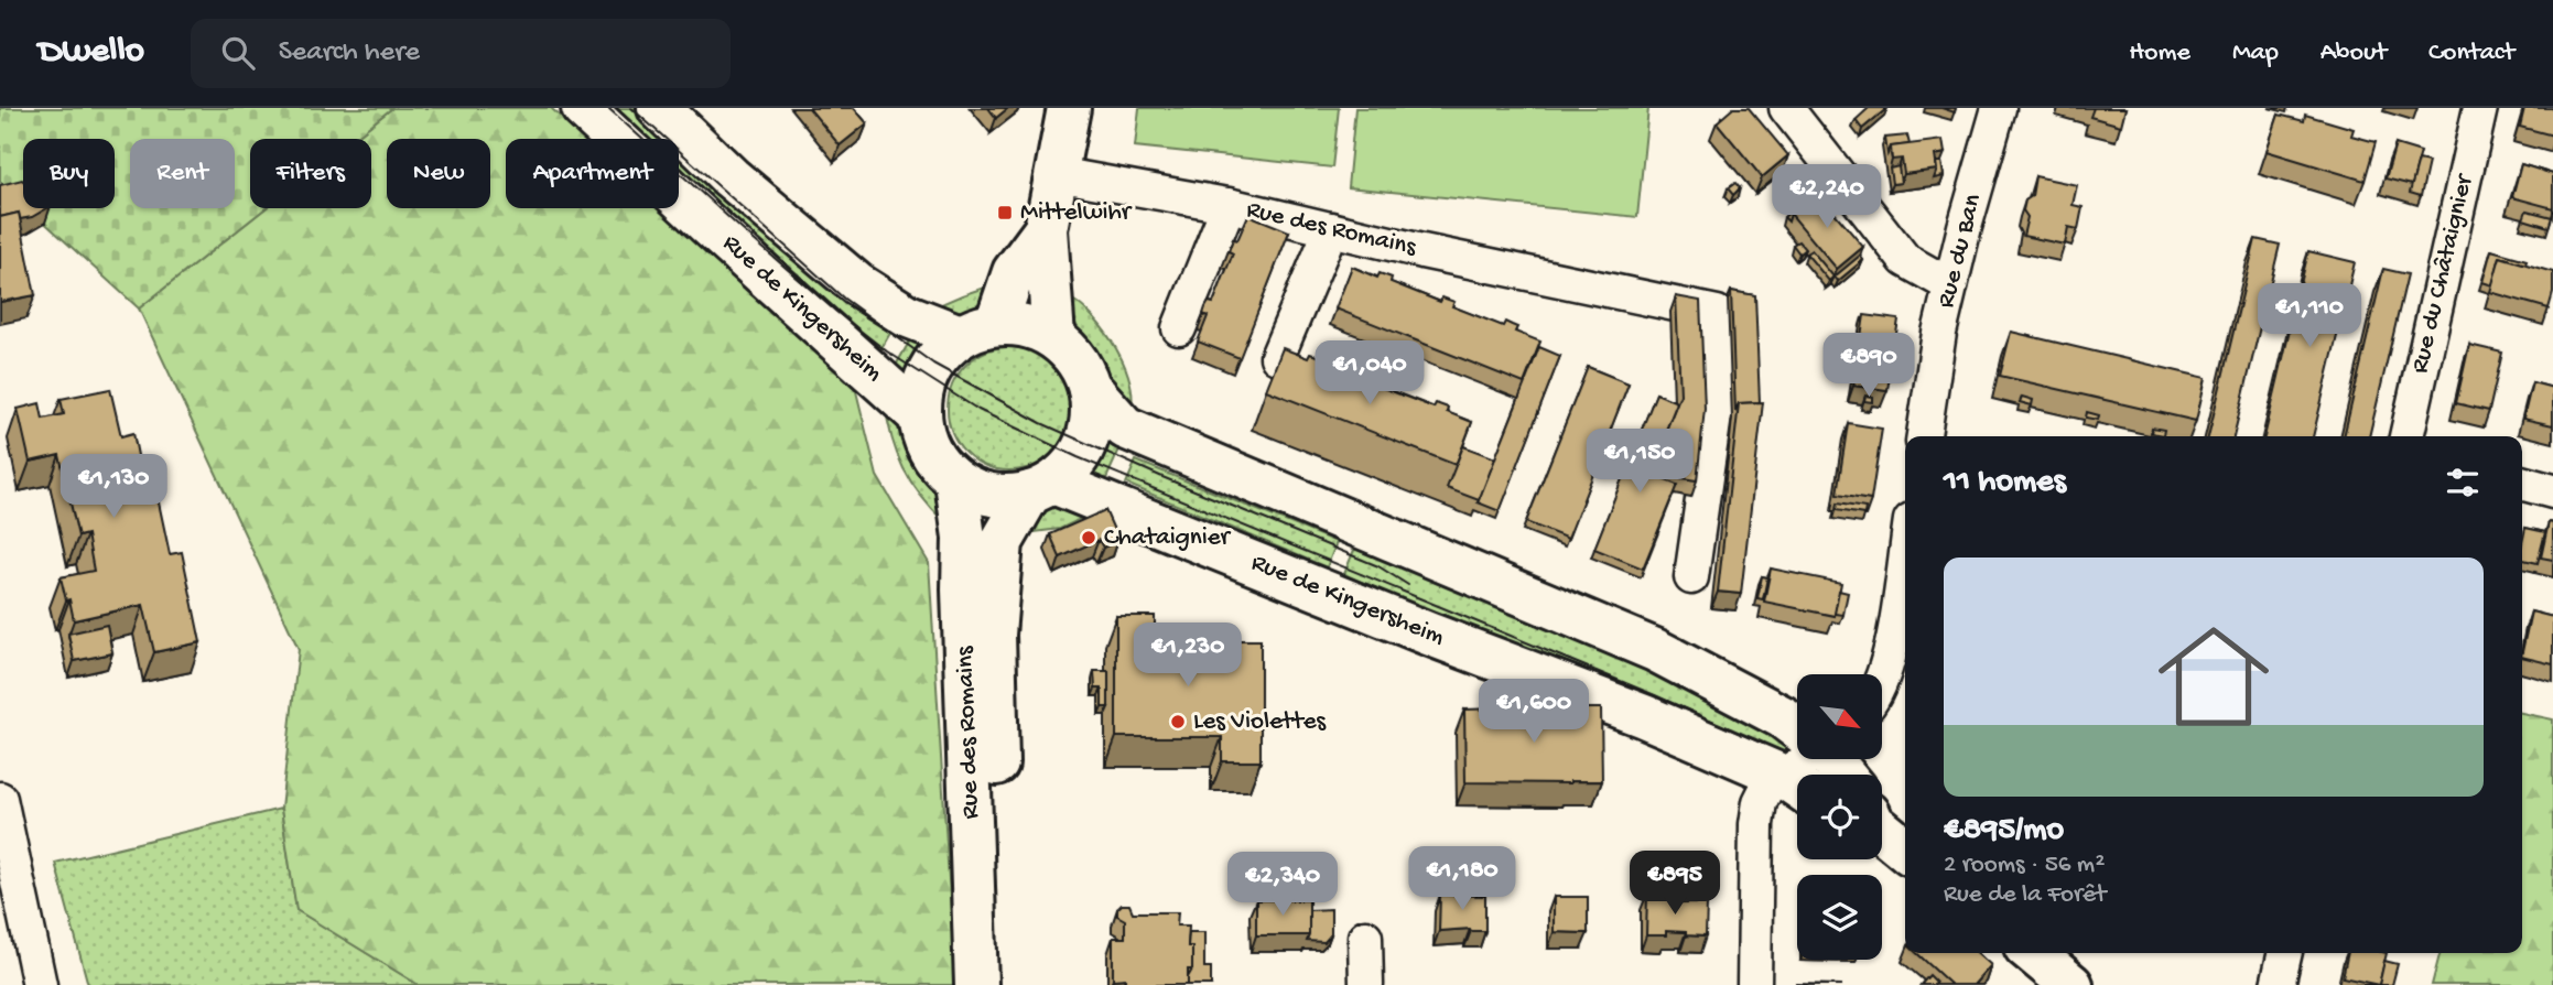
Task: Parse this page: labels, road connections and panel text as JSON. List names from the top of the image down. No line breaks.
{"streets":{"main road":["Rue des Romains","Rue de Kingersheim"],"street":["Rue du Ban","Rue du Châtaignier"]},"crossings":[["Rue des Romains","Rue de Kingersheim"]],"places":{"transit":["Mittelwihr"],"other":["Chataignier","Les Violettes"]},"north":"bottom right","page":{"header":"Dwello","search":"Search here","nav":["Home","Map","About","Contact"],"chip":["Buy","Rent","Filters","New","Apartment"],"price":["€2,240","€1,110","€890","€1,040","€1,150","€1,130","€1,230","€1,600","€1,180","€895","€2,340"],"heading":"11 homes","list":[{"name":"€895/mo","note":"2 rooms · 56 m² · Rue de la Forêt"}]}}
